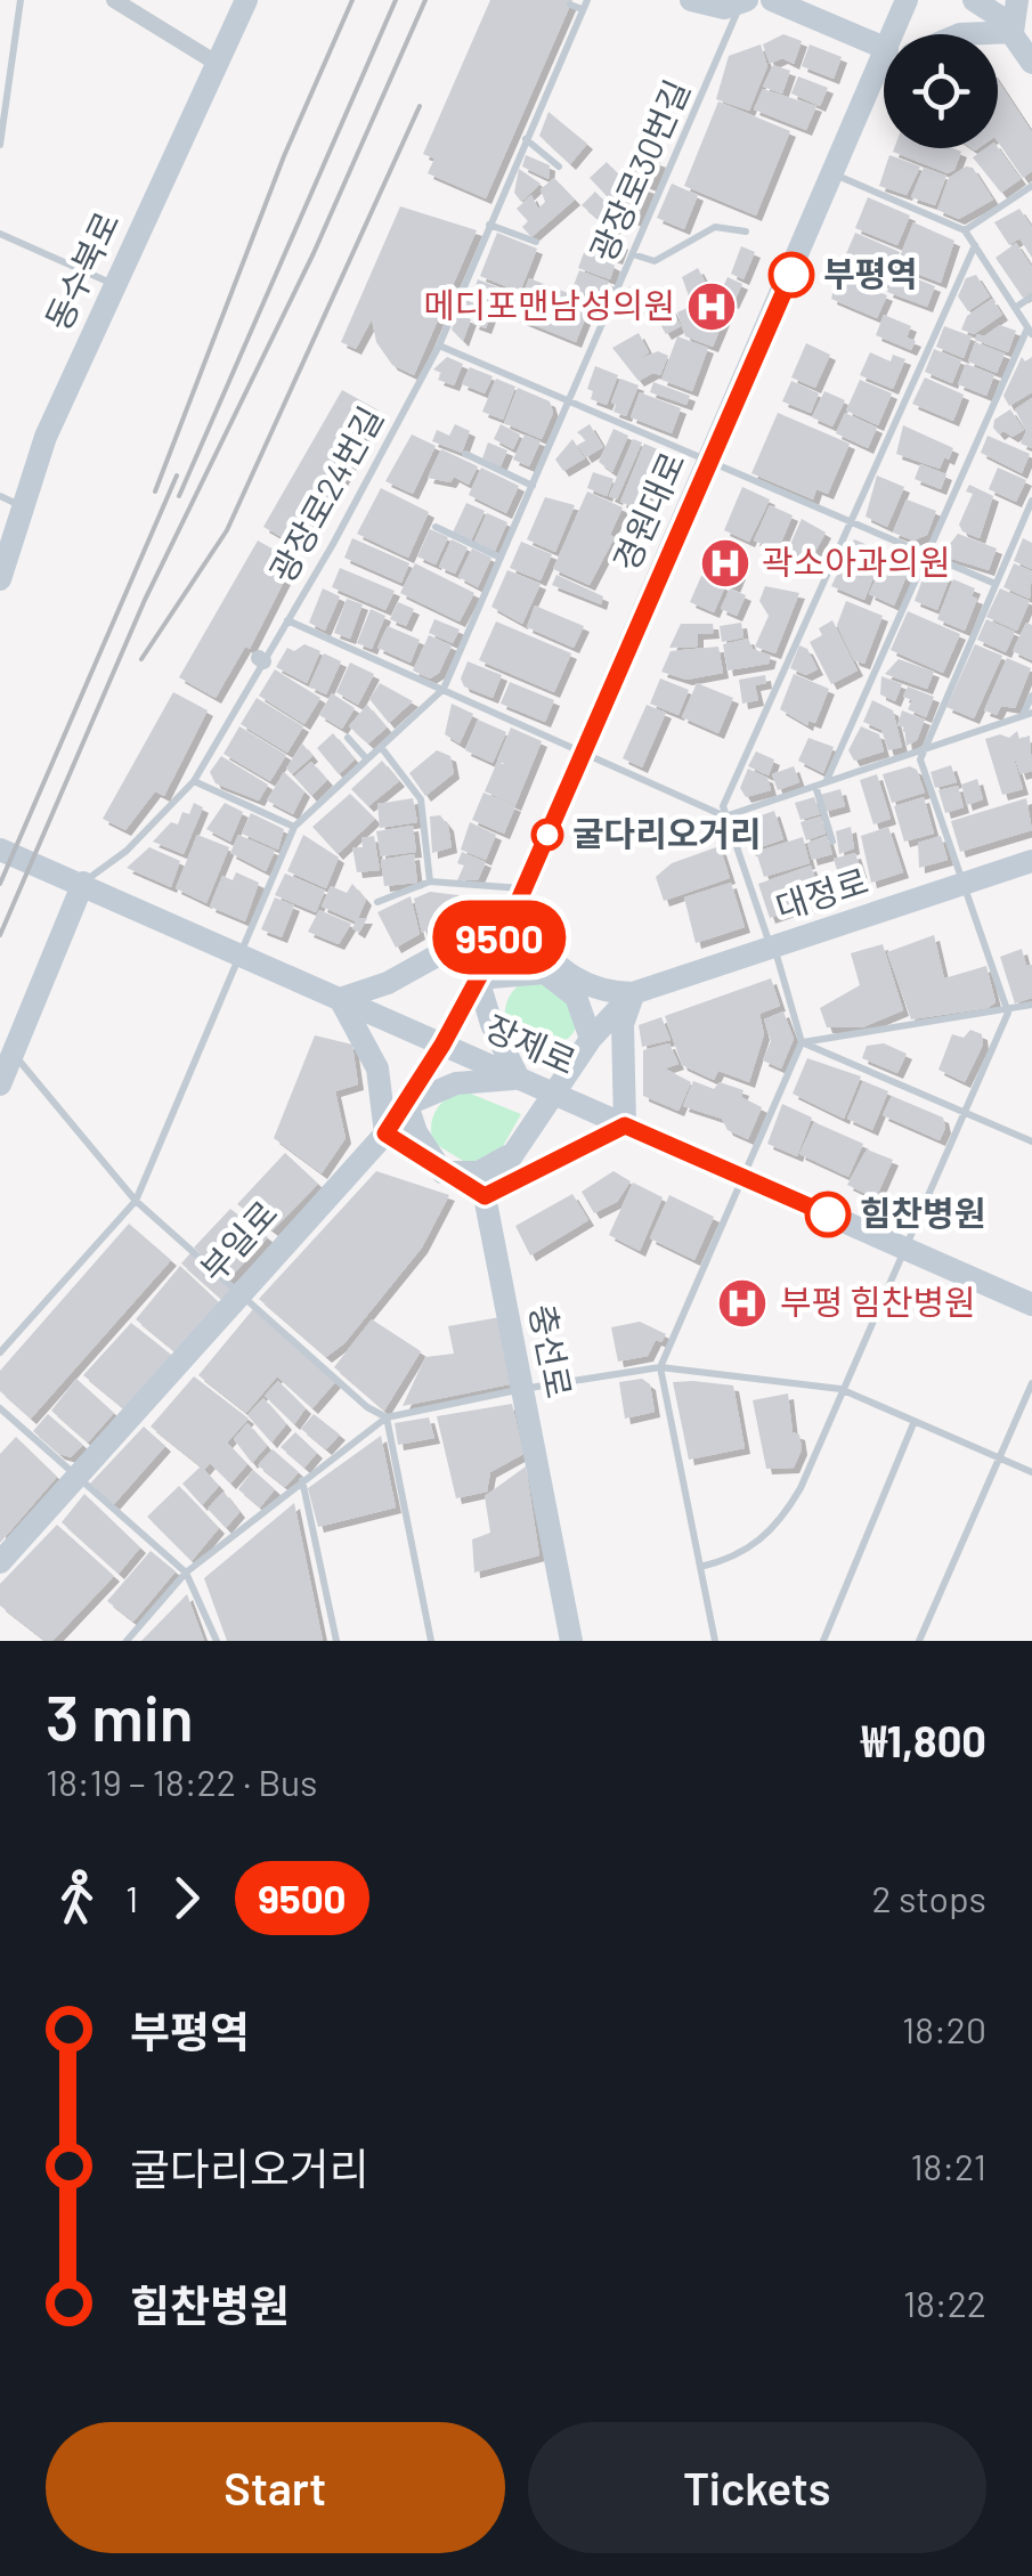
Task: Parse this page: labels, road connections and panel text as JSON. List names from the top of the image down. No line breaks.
{"streets":{"street":["동수북로","경원대로","대정로","장제로","부일로","충선로"],"lane":["광장로30번길","광장로24번길"]},"crossings":[["광장로30번길","장제로"],["광장로24번길","장제로"],["경원대로","장제로"],["경원대로","부일로"],["장제로","부일로"]],"places":{"other":["부평역","굴다리오거리","힘찬병원"],"hospital":["메디포맨남성의원","곽소아과의원","부평 힘찬병원"]},"lines":["bus line 9500"],"page":{"on_map":"9500","heading":["3 min","18:19 – 18:22 · Bus","₩1,800"],"legs":["1","9500","2 stops"],"list":[{"name":"부평역","value":"18:20"},{"name":"굴다리오거리","value":"18:21"},{"name":"힘찬병원","value":"18:22"}],"buttons":["Start","Tickets"]}}
